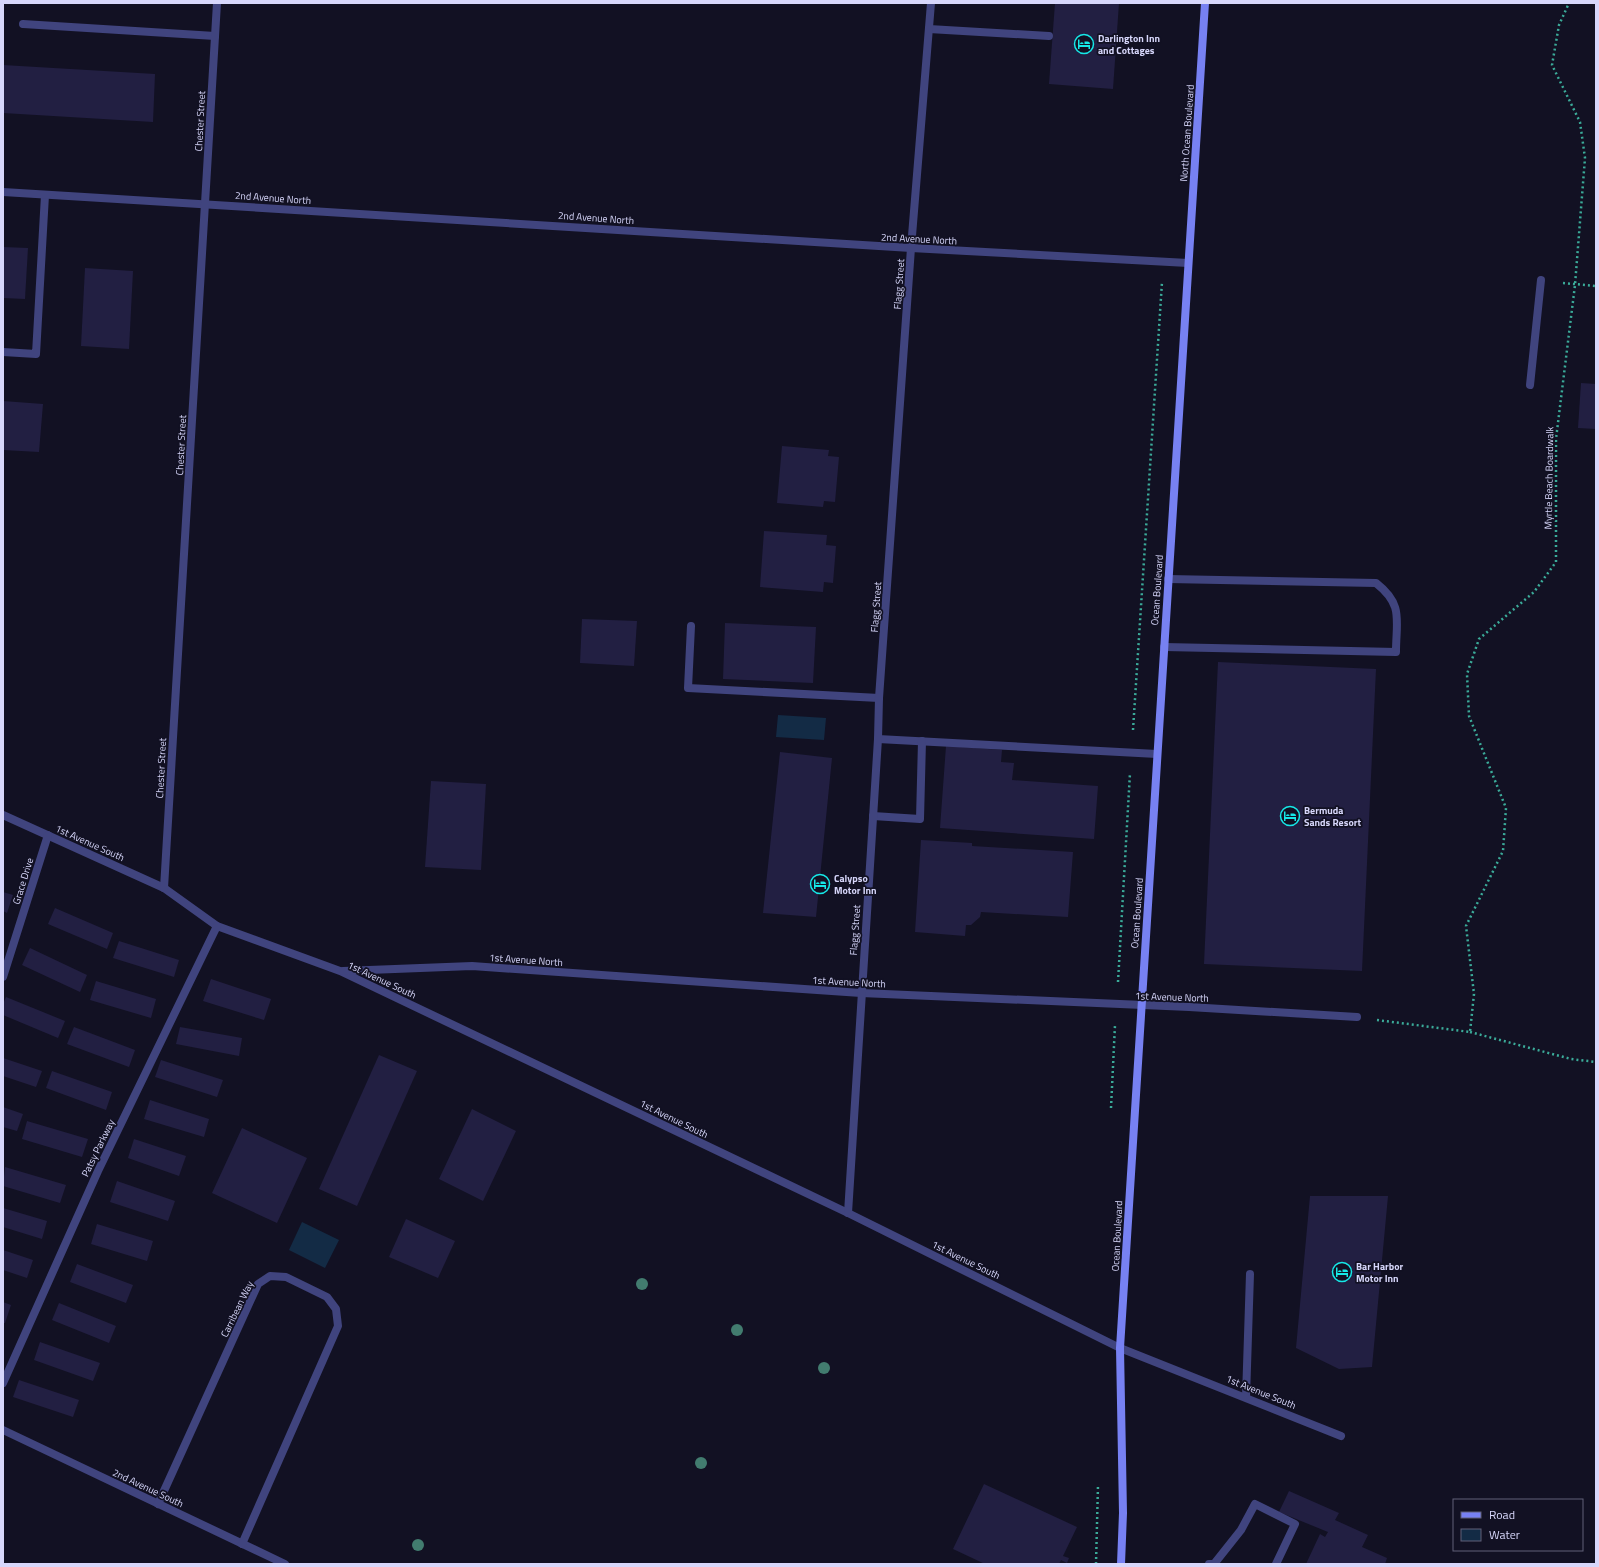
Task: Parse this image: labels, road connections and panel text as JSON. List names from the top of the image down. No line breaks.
{"streets":{"main road":["North Ocean Boulevard","Ocean Boulevard"],"street":["Chester Street","2nd Avenue North","Flagg Street","1st Avenue South","Grace Drive","1st Avenue North","Patsy Parkway","Carribean Way","2nd Avenue South"],"path":["Myrtle Beach Boardwalk"]},"crossings":[["Chester Street","2nd Avenue North"],["Chester Street","1st Avenue South"],["North Ocean Boulevard","2nd Avenue North"],["North Ocean Boulevard","Ocean Boulevard"],["2nd Avenue North","Flagg Street"],["2nd Avenue North","Ocean Boulevard"],["Flagg Street","1st Avenue South"],["Flagg Street","1st Avenue North"],["Ocean Boulevard","1st Avenue South"],["Ocean Boulevard","1st Avenue North"],["1st Avenue South","Grace Drive"],["1st Avenue South","1st Avenue North"],["1st Avenue South","Patsy Parkway"],["Carribean Way","2nd Avenue South"]],"places":{"hotel":["Darlington Inn and Cottages","Bermuda Sands Resort","Calypso Motor Inn","Bar Harbor Motor Inn"]},"legend":["Road","Water"]}
